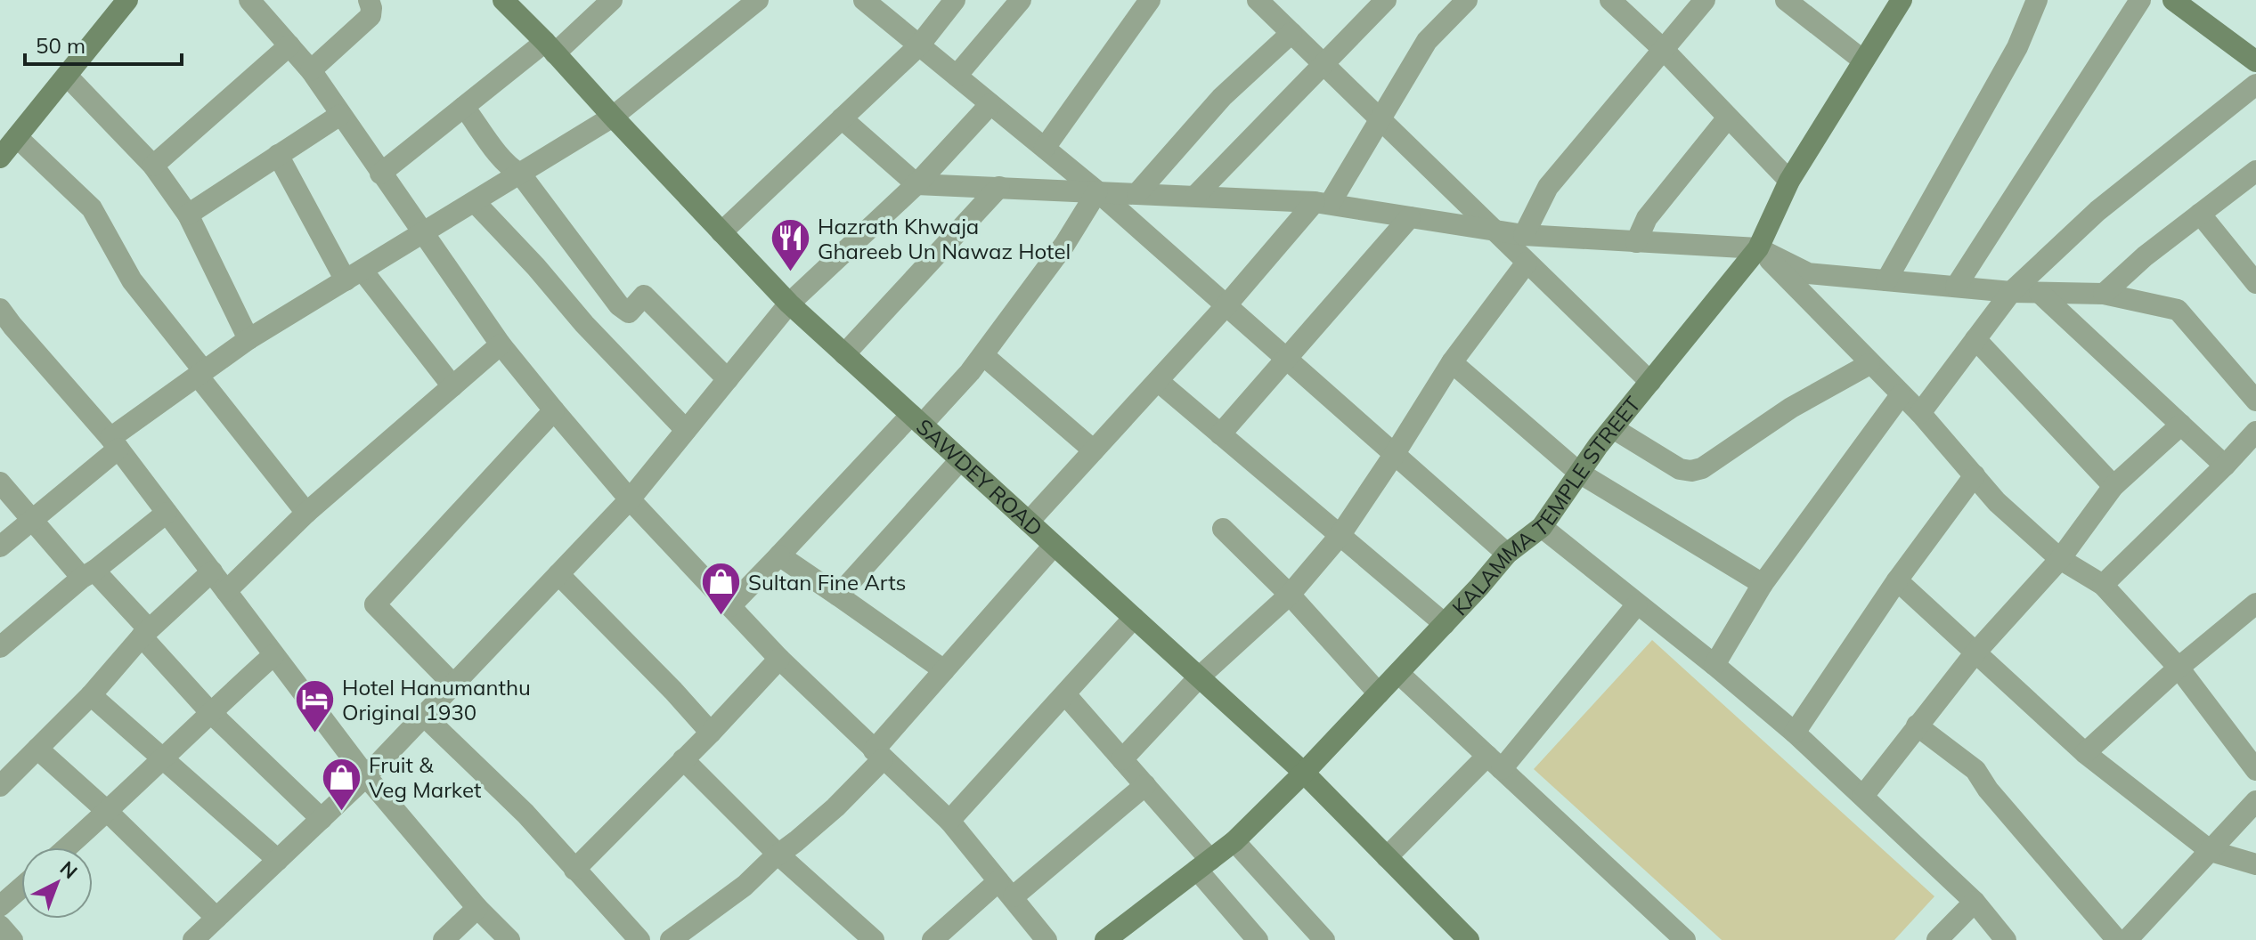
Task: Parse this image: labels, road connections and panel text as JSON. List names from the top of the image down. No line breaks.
{"streets":{"street":["SAWDEY ROAD","KALAMMA TEMPLE STREET"]},"crossings":[["SAWDEY ROAD","KALAMMA TEMPLE STREET"]],"places":{"restaurant":["Hazrath Khwaja Ghareeb Un Nawaz Hotel"],"shop":["Sultan Fine Arts","Fruit & Veg Market"],"hotel":["Hotel Hanumanthu Original 1930"]},"scale_bar":"50 m","north":"top right"}
